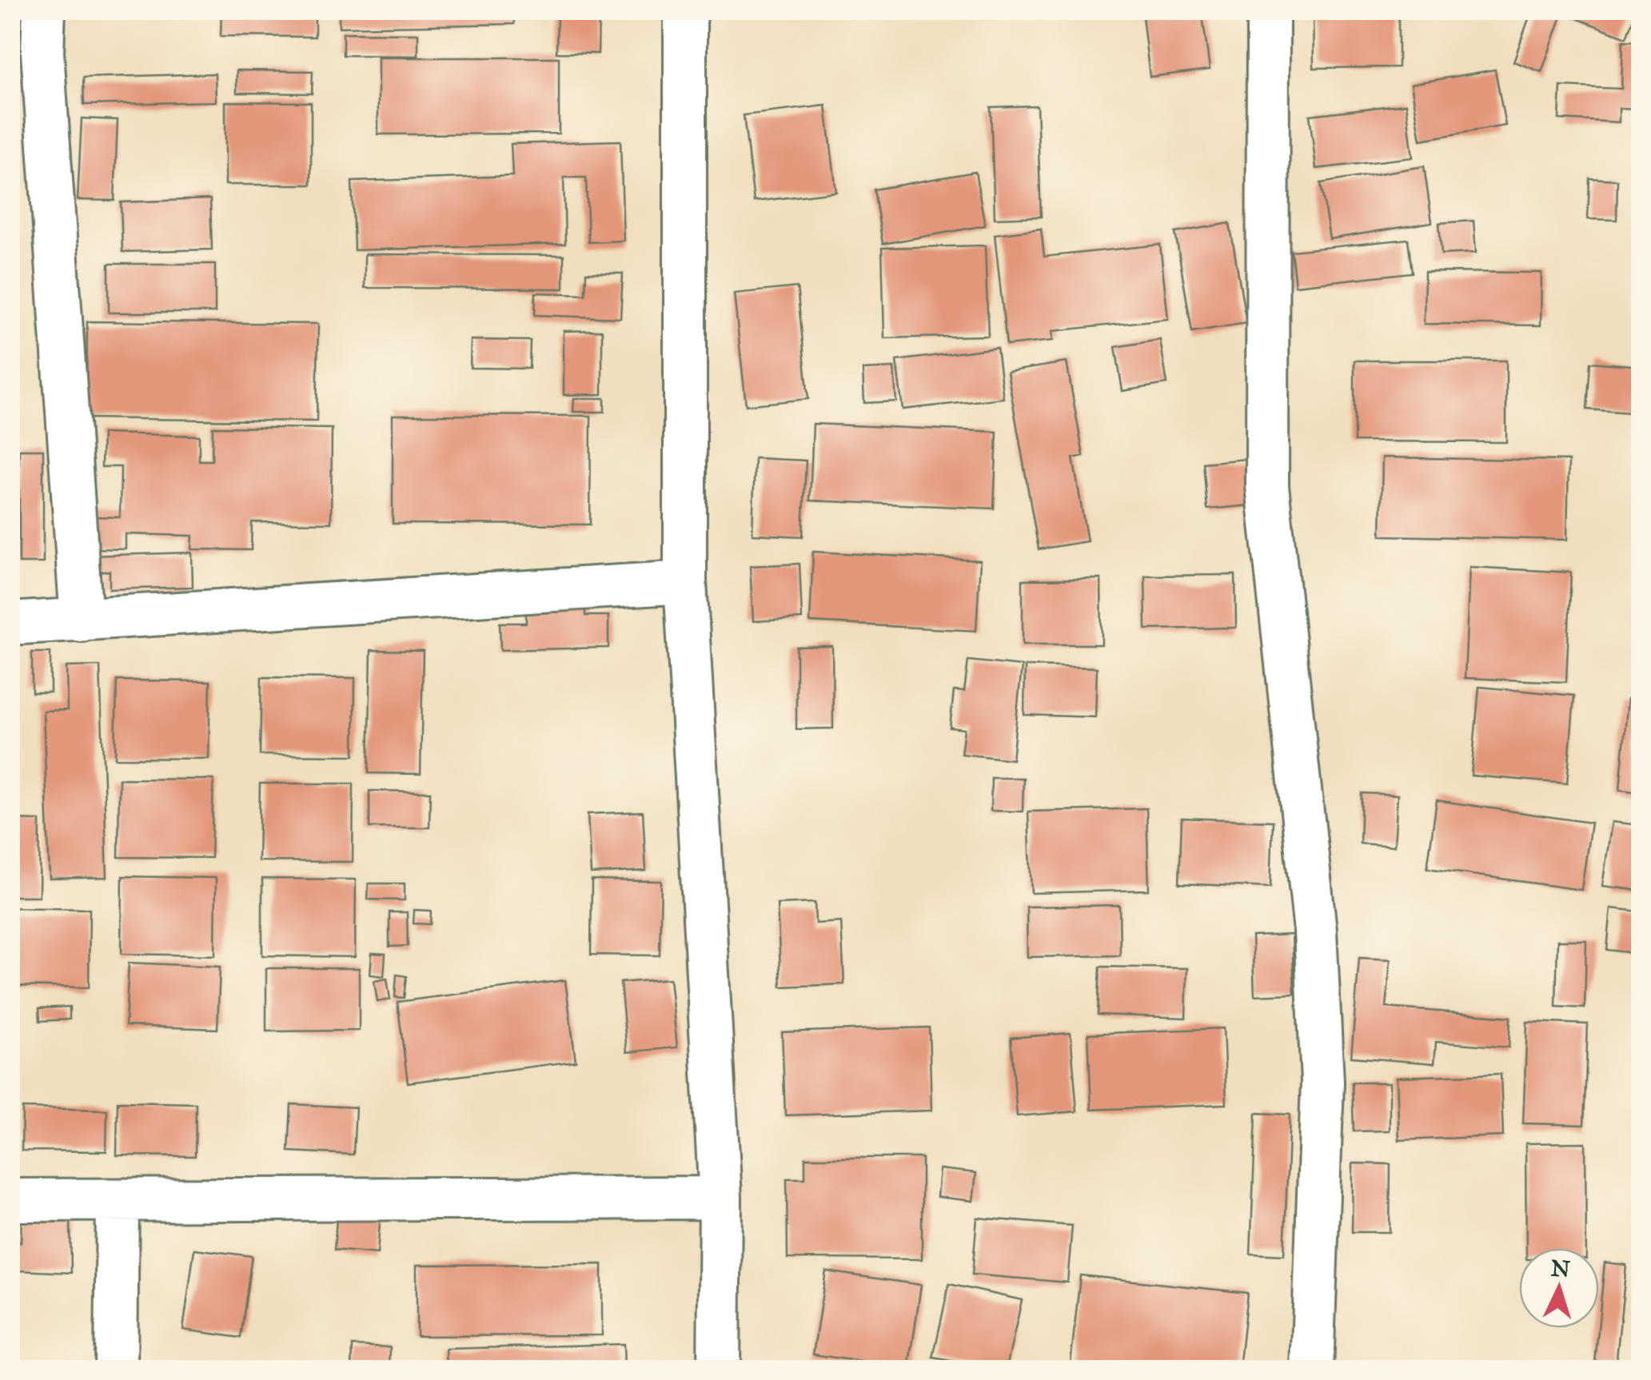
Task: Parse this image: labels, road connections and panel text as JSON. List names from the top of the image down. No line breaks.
{"north":"top"}
